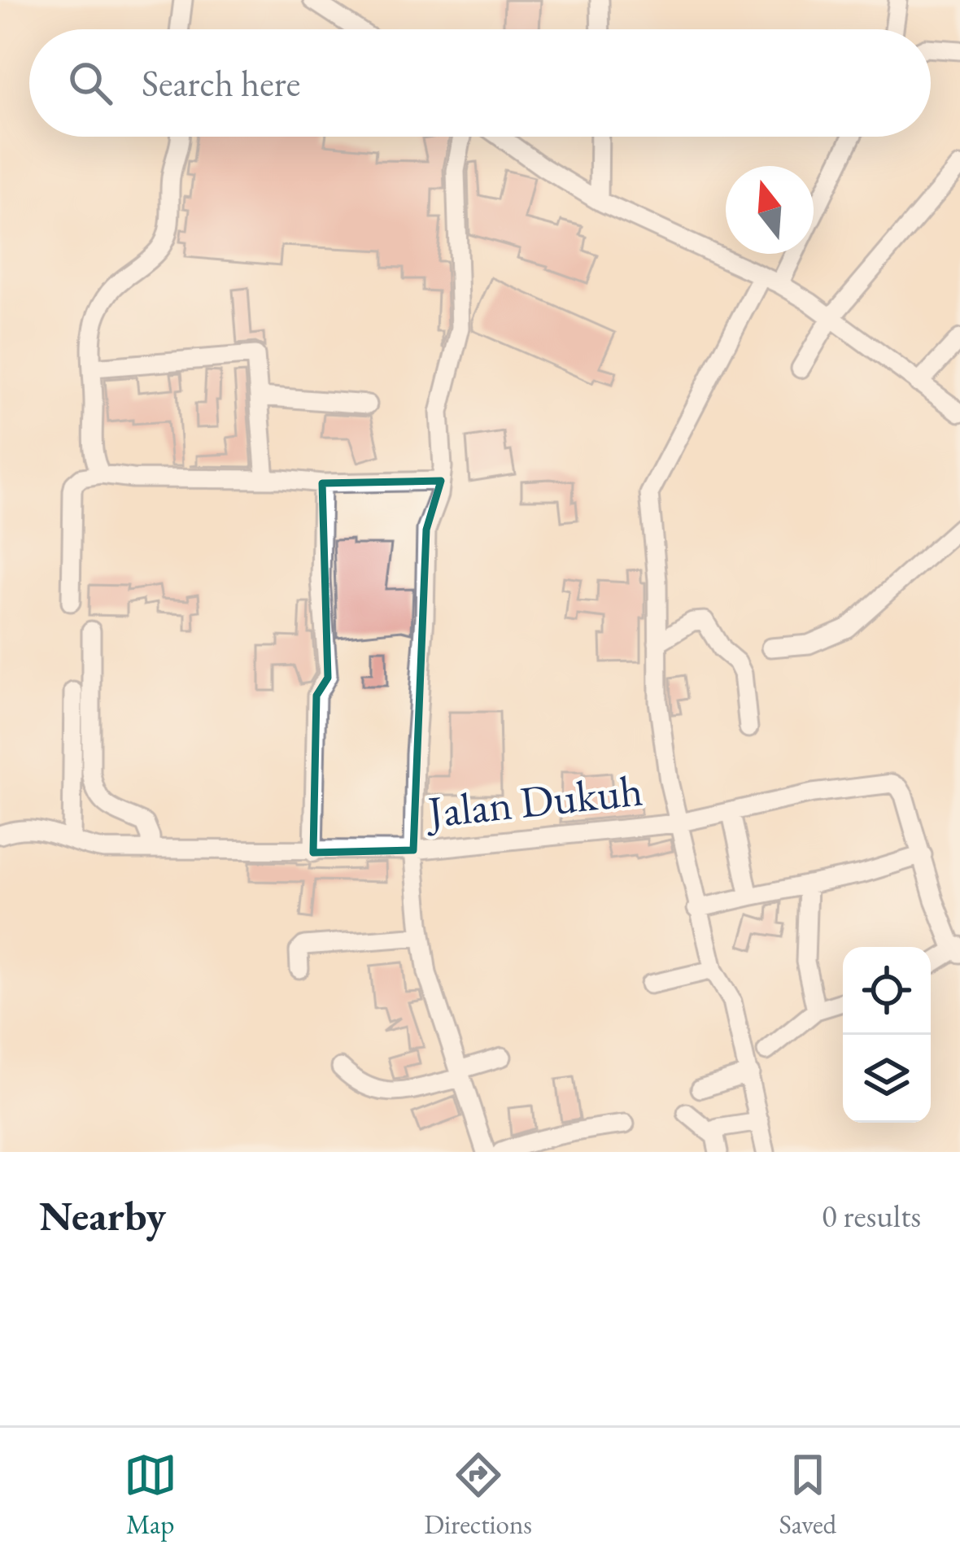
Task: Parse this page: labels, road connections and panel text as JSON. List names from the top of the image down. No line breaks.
{"streets":{"street":["Jalan Dukuh"]},"north":"top","page":{"search":"Search here","heading":["Nearby","0 results"],"nav":["Map","Directions","Saved"]}}
